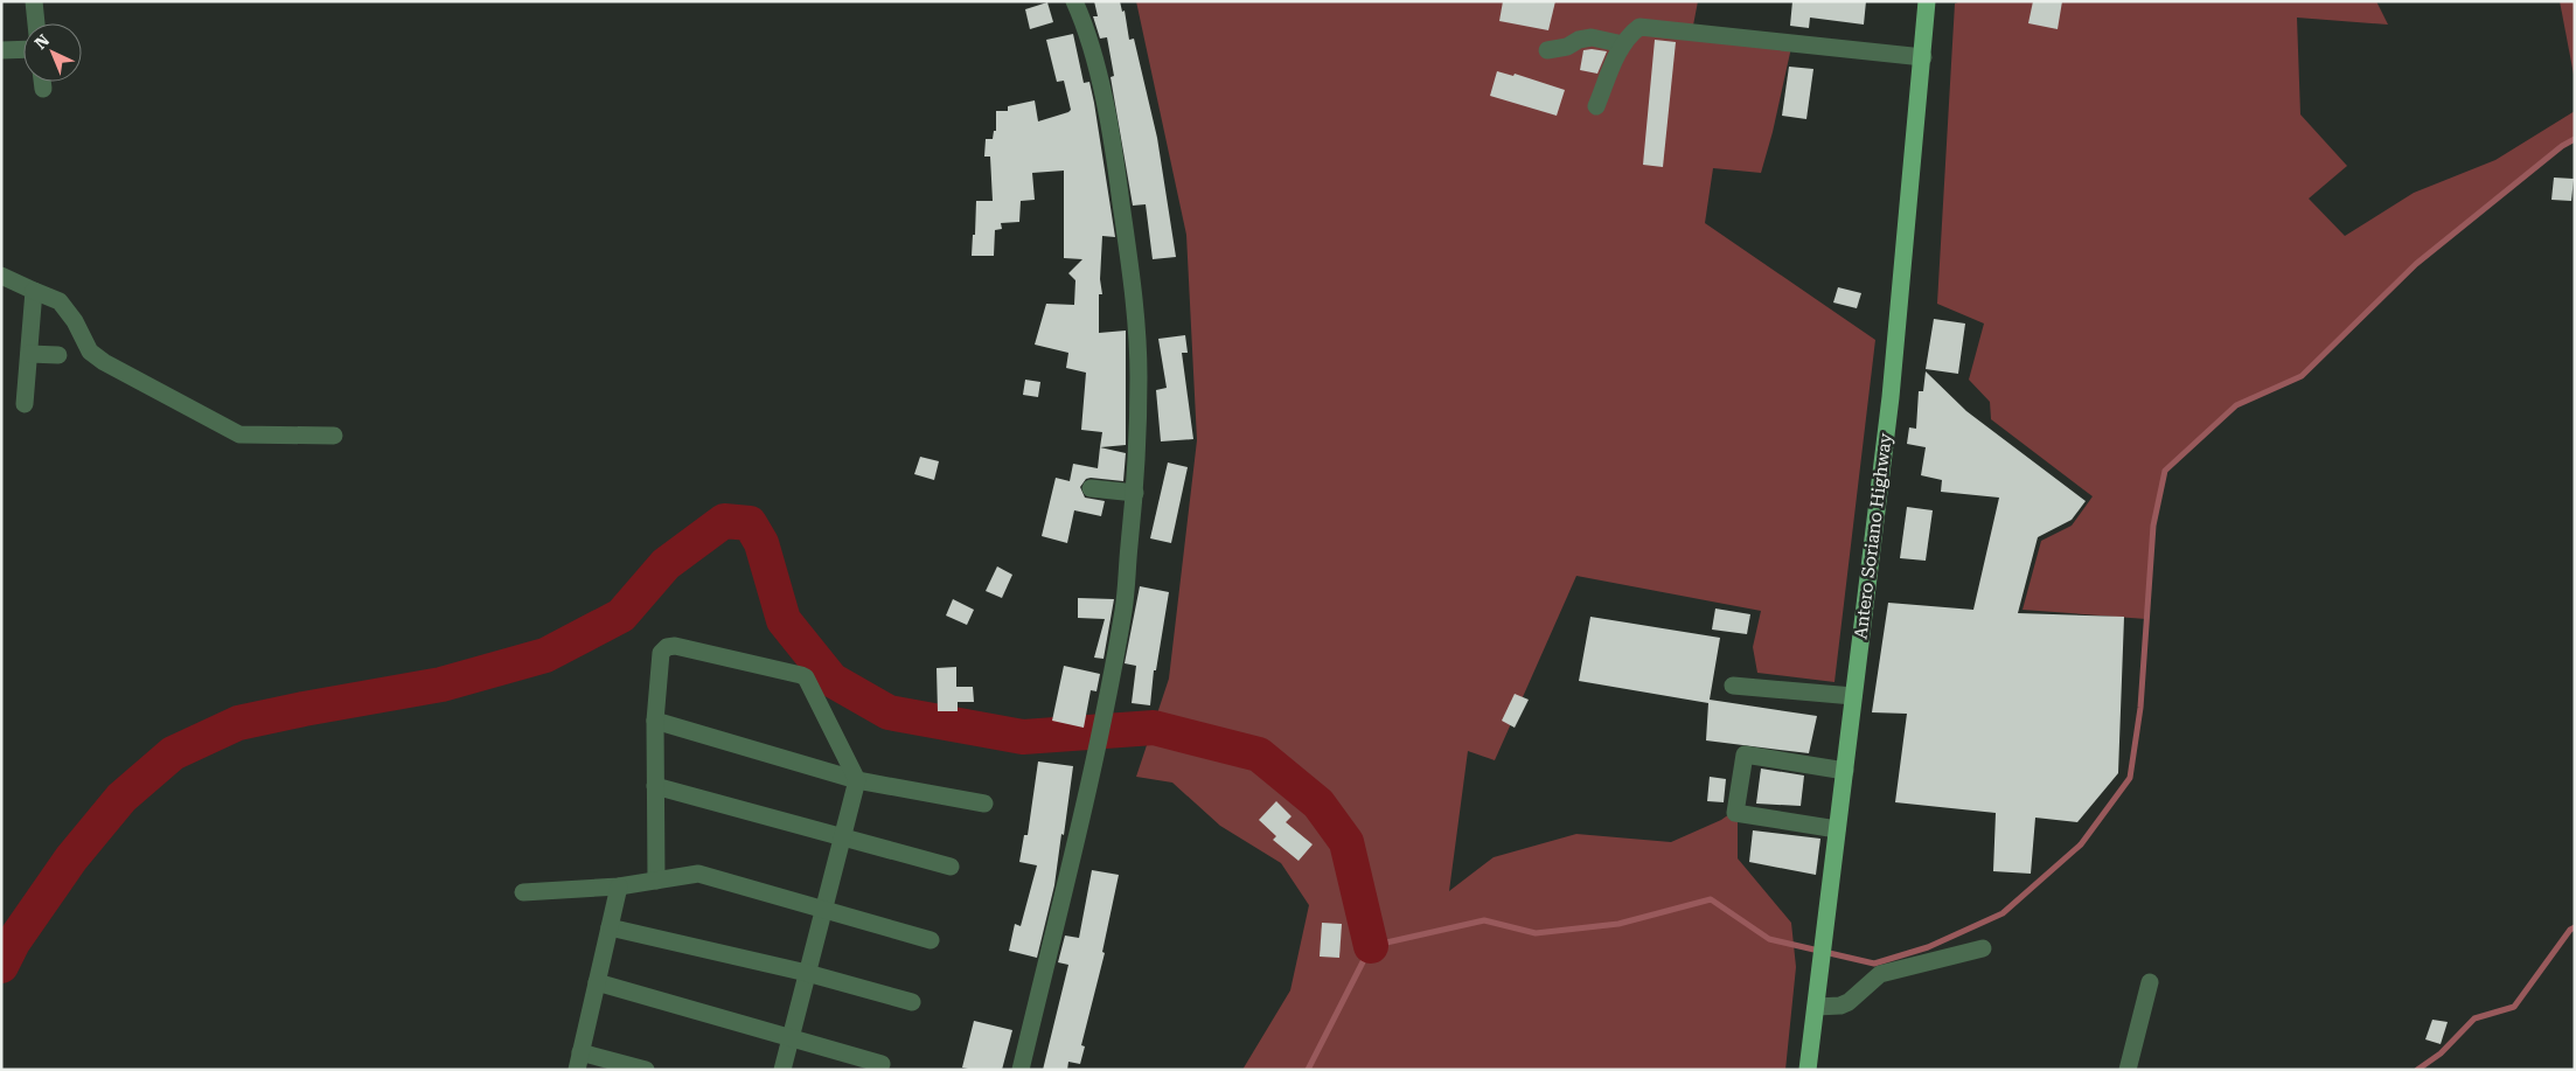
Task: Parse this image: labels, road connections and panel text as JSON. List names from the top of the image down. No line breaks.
{"streets":{"main road":["Antero Soriano Highway"]},"north":"top left"}
